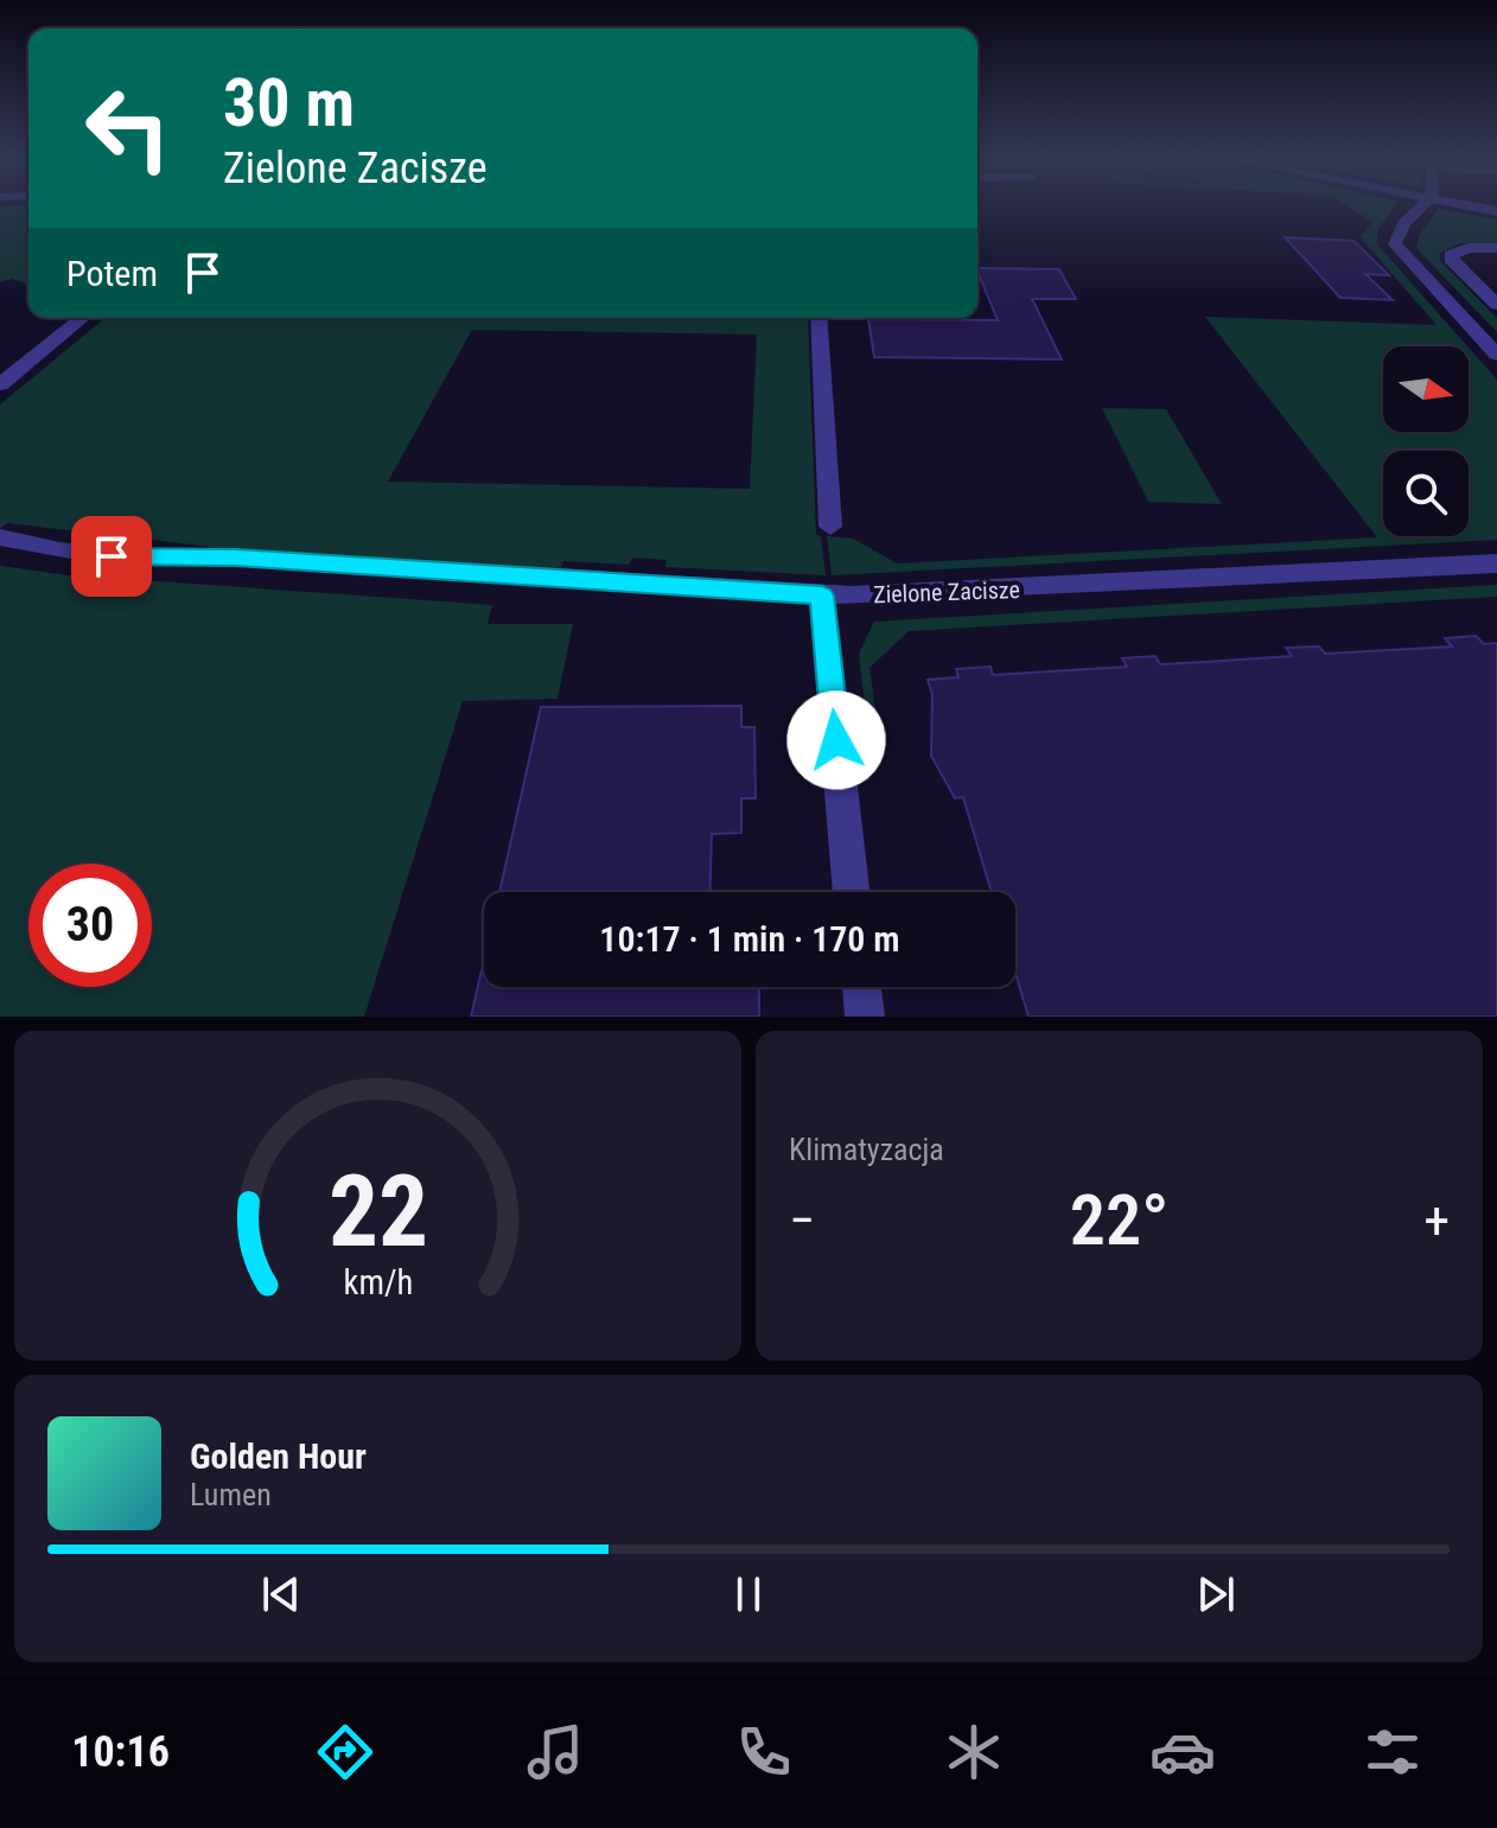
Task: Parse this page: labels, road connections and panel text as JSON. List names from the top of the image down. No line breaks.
{"streets":{"street":["Zielone Zacisze"]},"north":"right","page":{"turn":["30 m","Zielone Zacisze"],"then":"Potem","limit":"30","trip":"10:17 · 1 min · 170 m","tile":"Klimatyzacja","heat":["−","22°","+"],"song":["Golden Hour","Lumen"],"tabs":"10:16","gauge":["22","km/h"]}}
